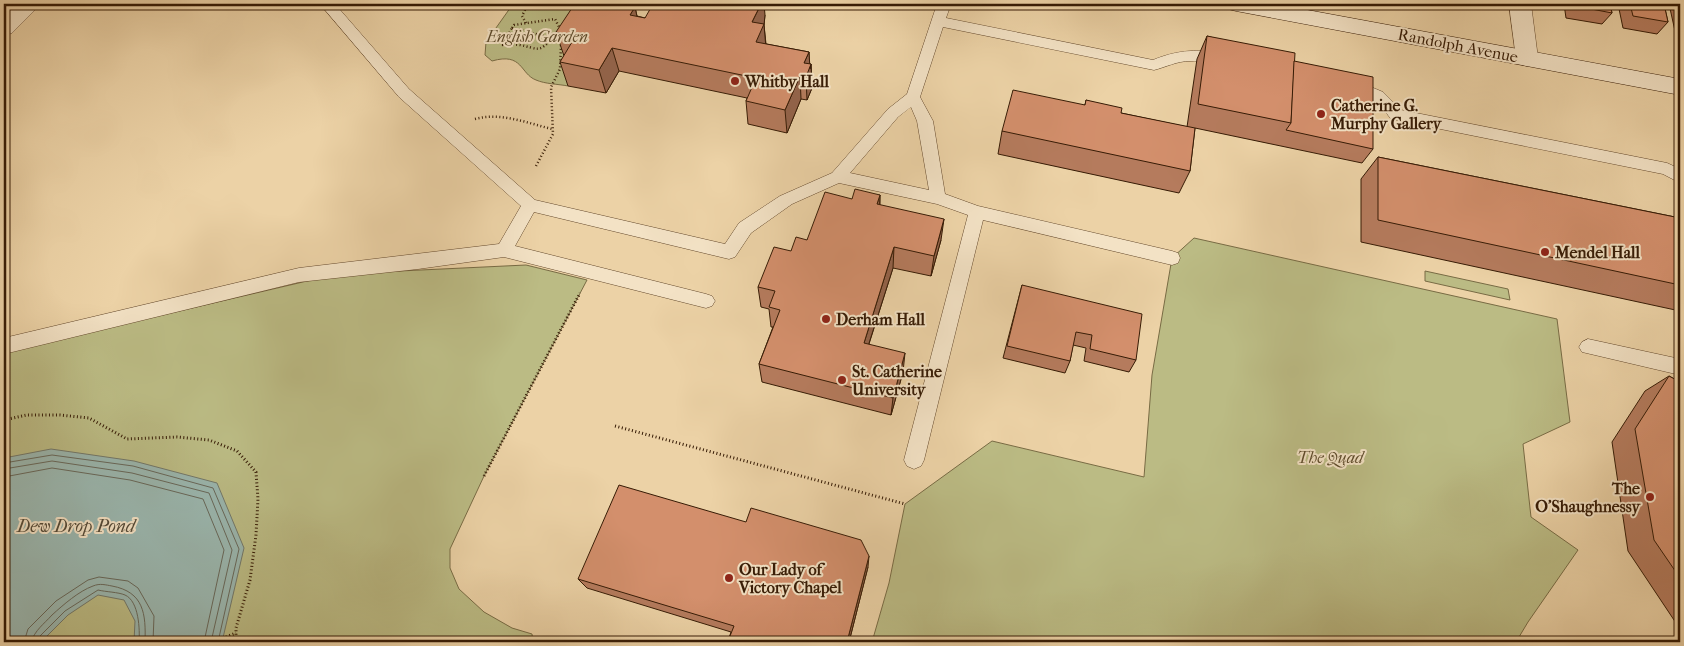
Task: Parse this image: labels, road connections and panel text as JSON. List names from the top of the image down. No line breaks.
{"streets":{"main road":["Randolph Avenue"]},"water":["Dew Drop Pond"],"parks":["English Garden","The Quad"],"places":["Whitby Hall","Catherine G. Murphy Gallery","Mendel Hall","Derham Hall","St. Catherine University","The O'Shaughnessy","Our Lady of Victory Chapel"]}
